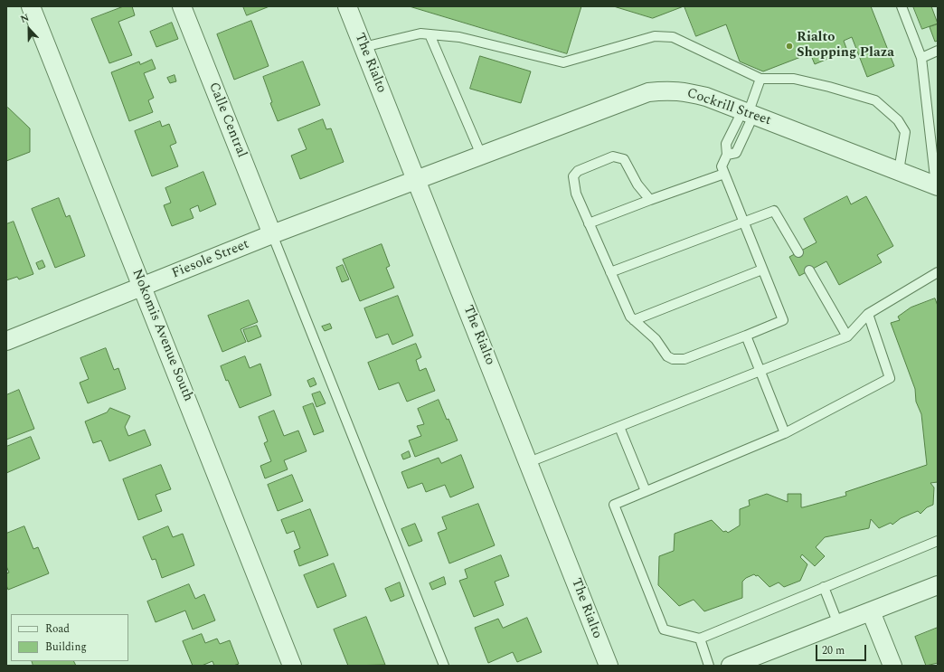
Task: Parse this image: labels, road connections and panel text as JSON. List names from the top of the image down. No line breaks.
{"streets":{"street":["The Rialto","Cockrill Street","Calle Central","Fiesole Street","Nokomis Avenue South"]},"crossings":[["The Rialto","Cockrill Street"],["The Rialto","Fiesole Street"],["Cockrill Street","Fiesole Street"],["Calle Central","Fiesole Street"],["Fiesole Street","Nokomis Avenue South"]],"places":["Rialto Shopping Plaza"],"legend":["Road","Building"],"scale_bar":"20 m","north":"top"}
